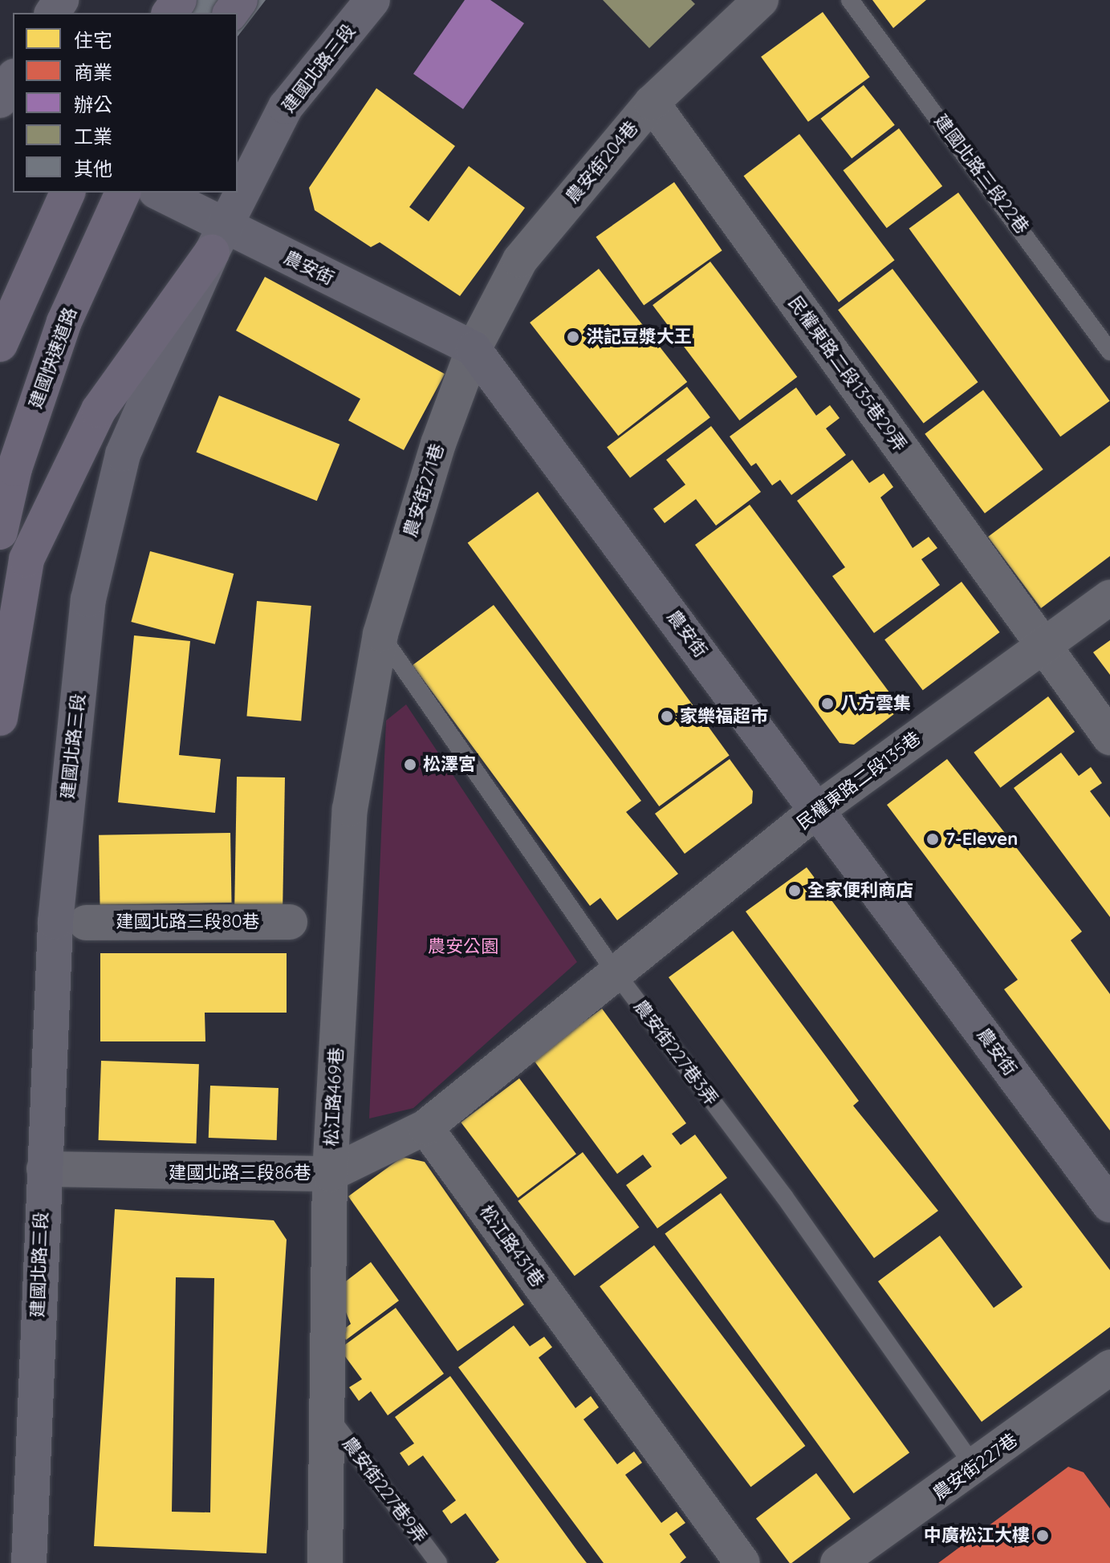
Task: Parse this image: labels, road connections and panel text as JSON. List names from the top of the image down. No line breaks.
{"streets":{"highway":["建國快速道路"],"street":["建國北路三段","農安街204巷","農安街","民權東路二段135巷29弄","農安街271巷","民權東路二段135巷","建國北路三段80巷","松江路469巷","建國北路三段86巷","松江路431巷","農安街227巷"],"lane":["建國北路三段22巷","農安街227巷3弄","農安街227巷9弄"]},"crossings":[["建國北路三段","農安街"],["建國北路三段","建國北路三段86巷"],["農安街204巷","農安街"],["農安街204巷","民權東路二段135巷29弄"],["農安街204巷","農安街271巷"],["農安街","農安街271巷"],["農安街","民權東路二段135巷"],["民權東路二段135巷29弄","民權東路二段135巷"],["農安街271巷","農安街227巷3弄"],["農安街271巷","松江路469巷"],["民權東路二段135巷","農安街227巷3弄"],["農安街227巷3弄","松江路469巷"],["農安街227巷3弄","農安街227巷"],["松江路469巷","建國北路三段86巷"],["松江路469巷","農安街227巷9弄"],["建國北路三段86巷","松江路431巷"]],"parks":["農安公園"],"places":["洪記豆漿大王","八方雲集","家樂福超市","松澤宮","7-Eleven","全家便利商店","中廣松江大樓"],"legend":["住宅","商業","辦公","工業","其他"]}
